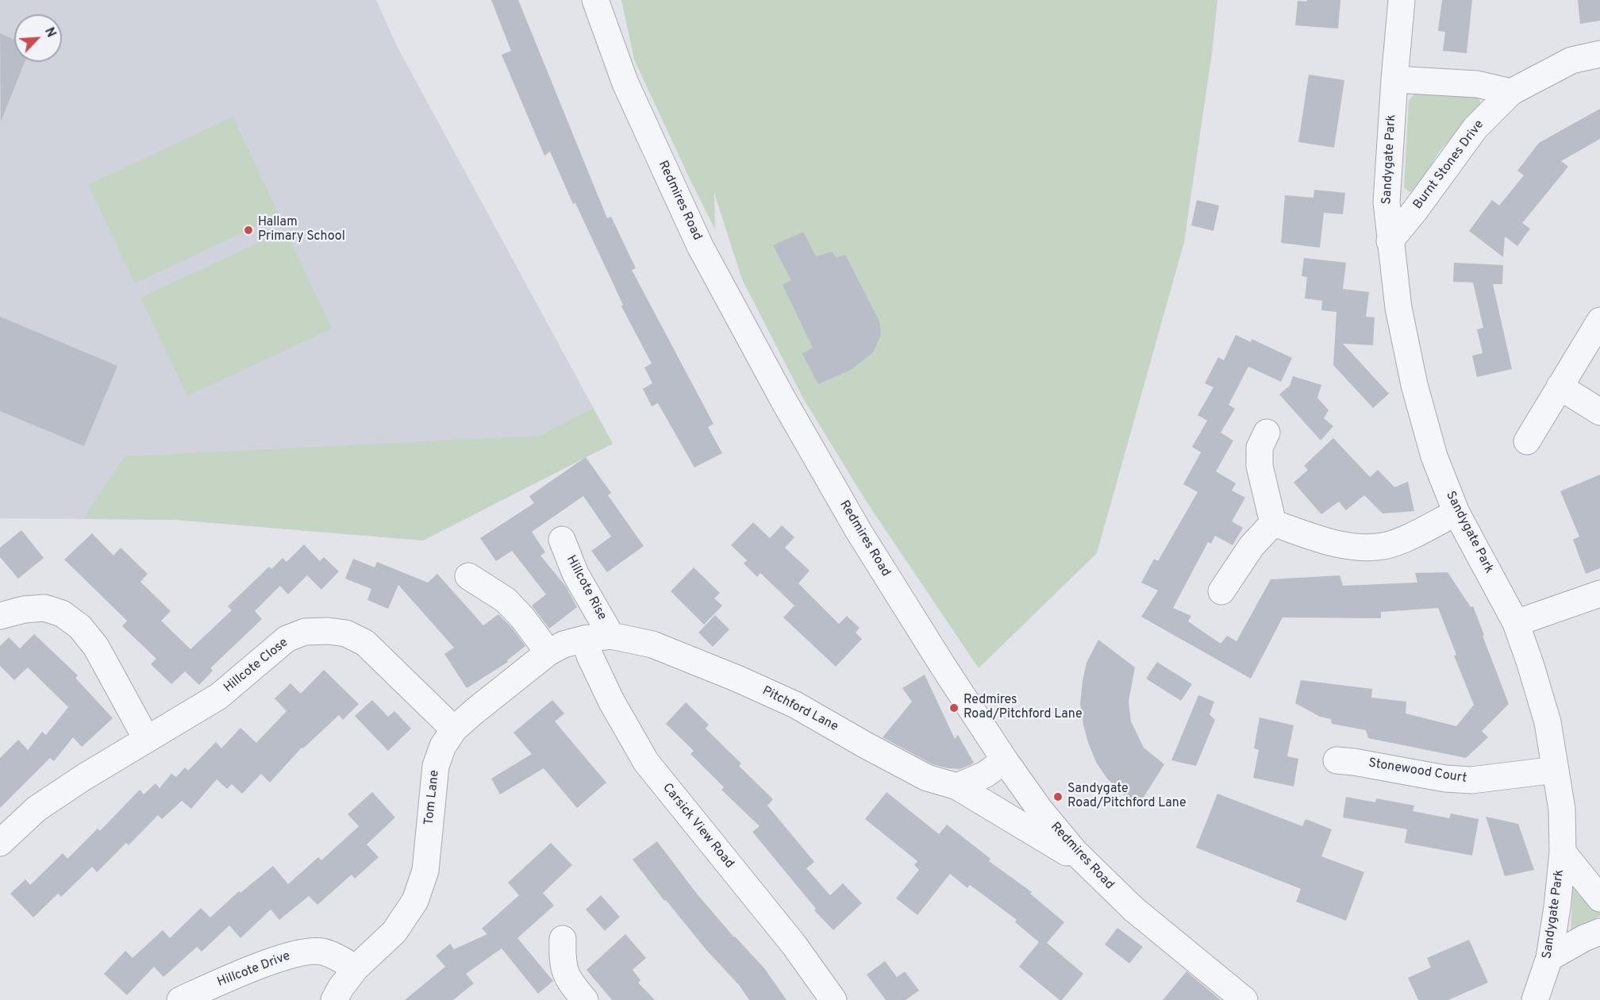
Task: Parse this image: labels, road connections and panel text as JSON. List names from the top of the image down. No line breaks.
{"streets":{"street":["Sandygate Park","Burnt Stones Drive","Redmires Road","Hillcote Rise","Hillcote Close","Pitchford Lane","Stonewood Court","Tom Lane","Carsick View Road","Hillcote Drive"]},"crossings":[["Sandygate Park","Burnt Stones Drive"],["Sandygate Park","Stonewood Court"],["Redmires Road","Pitchford Lane"],["Hillcote Rise","Pitchford Lane"],["Hillcote Close","Tom Lane"],["Pitchford Lane","Tom Lane"],["Pitchford Lane","Carsick View Road"],["Tom Lane","Carsick View Road"],["Tom Lane","Hillcote Drive"]],"places":["Hallam Primary School","Redmires Road/Pitchford Lane","Sandygate Road/Pitchford Lane"],"north":"top right"}
